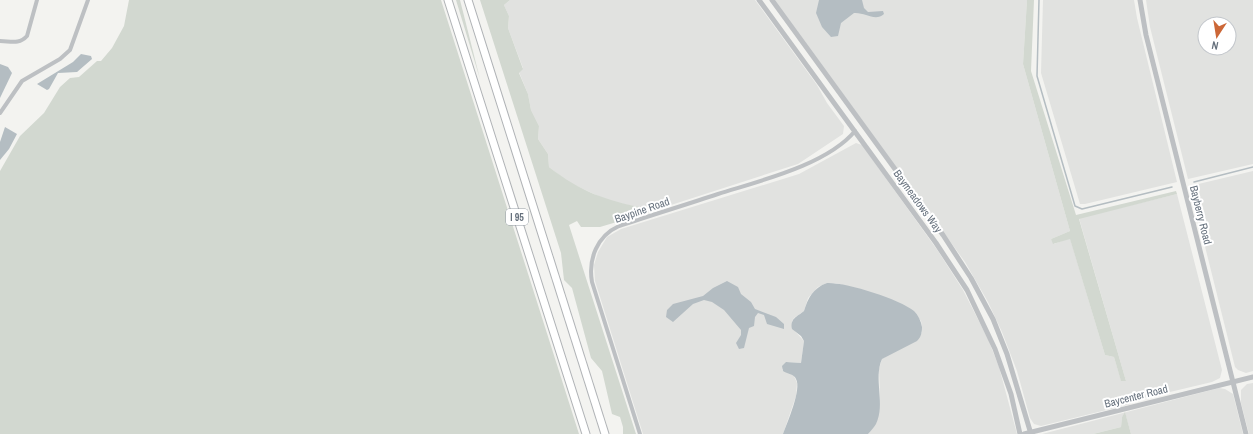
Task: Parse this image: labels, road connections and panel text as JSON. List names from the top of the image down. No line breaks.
{"streets":{"highway":["I 95"],"street":["Baymeadows Way","Baypine Road","Bayberry Road","Baycenter Road"]},"crossings":[["Baymeadows Way","Baypine Road"],["Baymeadows Way","Baycenter Road"],["Bayberry Road","Baycenter Road"]],"north":"bottom"}
